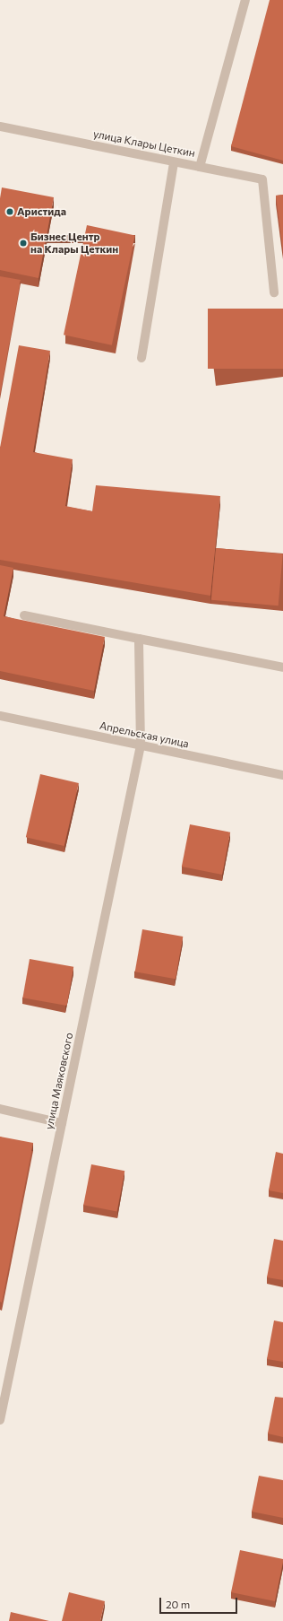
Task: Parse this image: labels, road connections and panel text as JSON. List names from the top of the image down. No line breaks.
{"streets":{"street":["улица Клары Цеткин","Апрельская улица","улица Маяковского"]},"crossings":[["Апрельская улица","улица Маяковского"]],"places":["Аристида","Бизнес Центр на Клары Цеткин"],"scale_bar":"20 m"}
